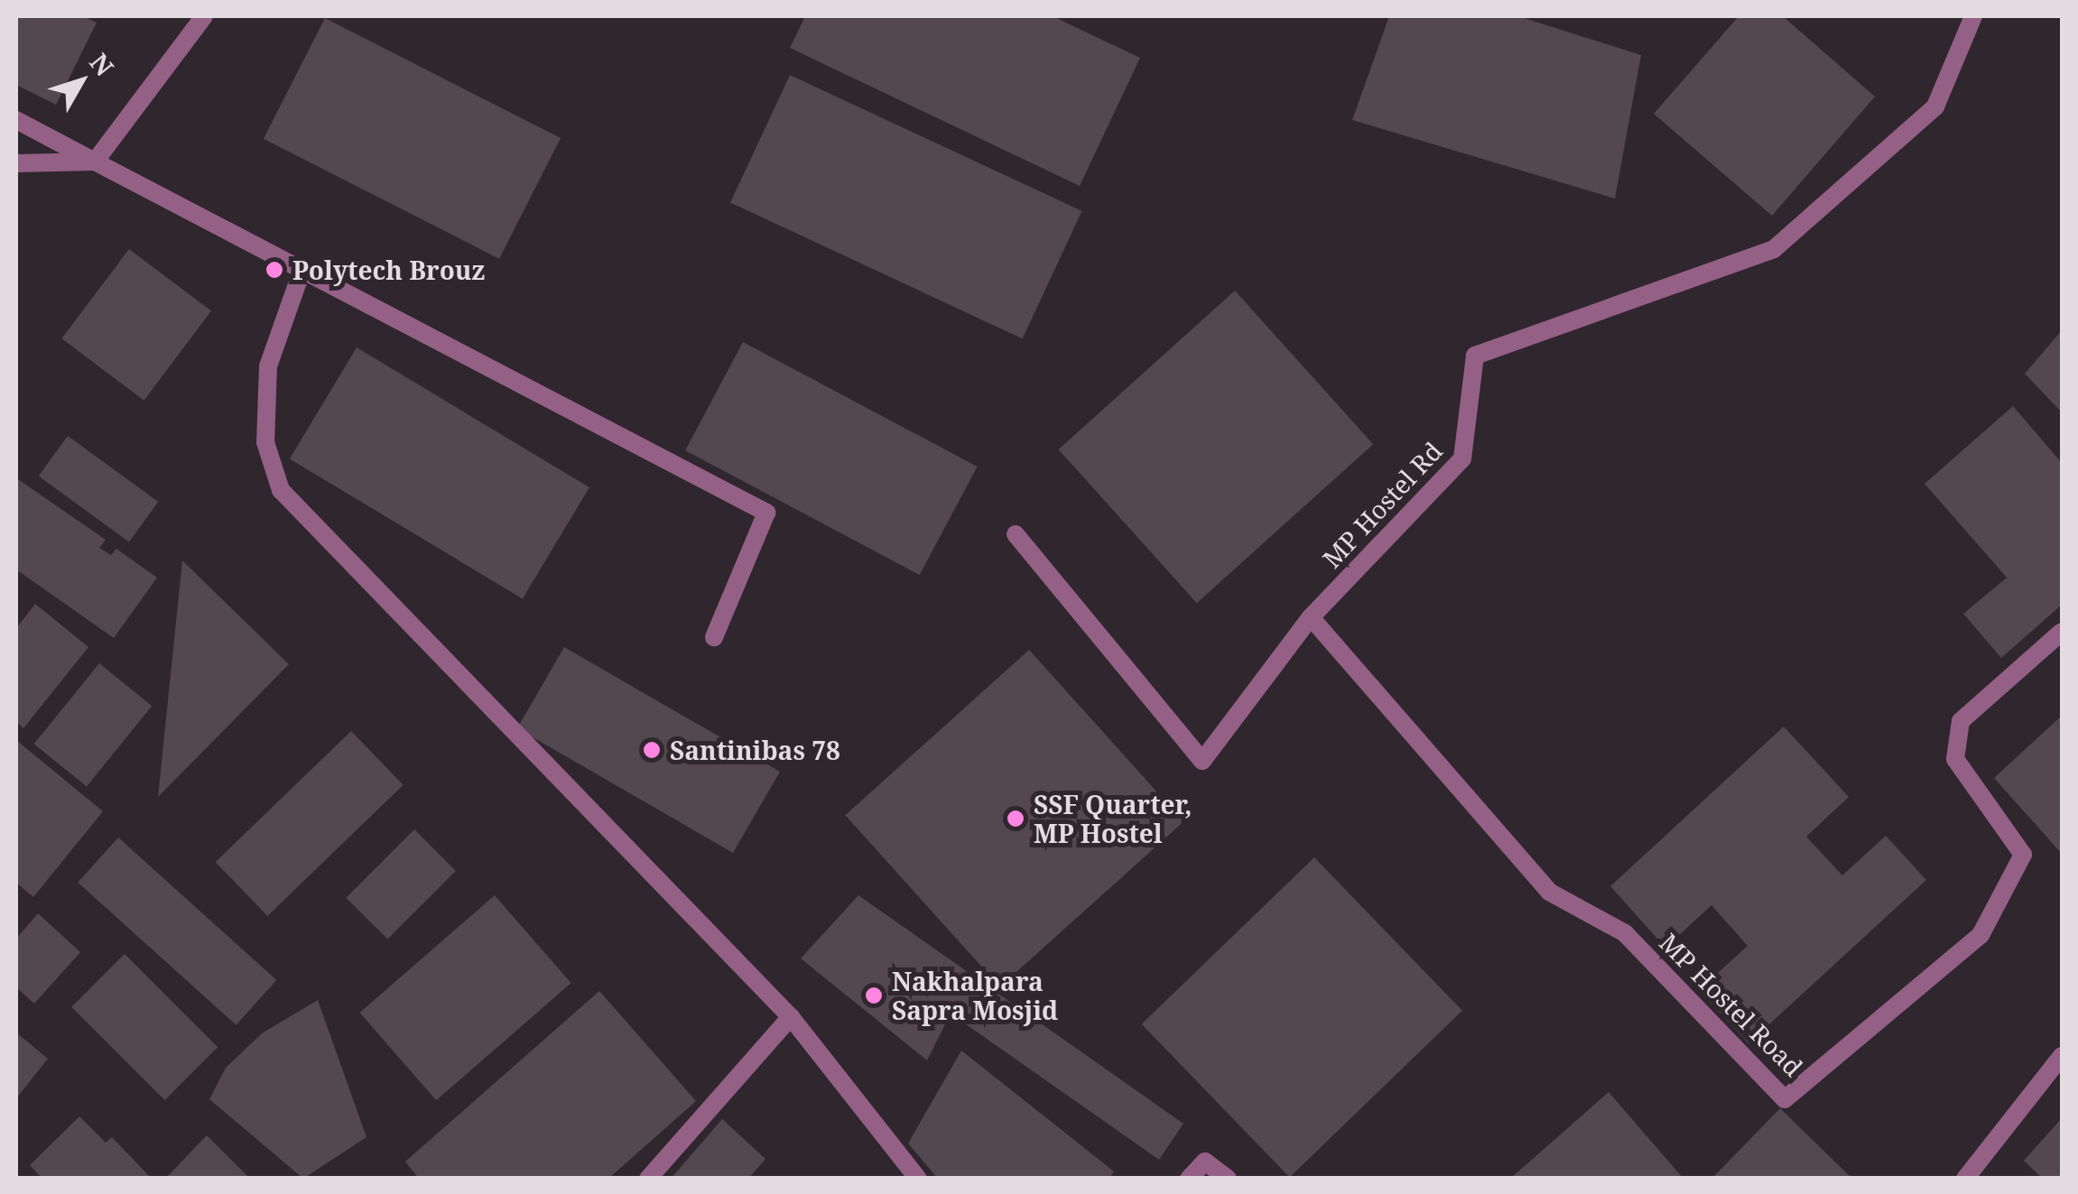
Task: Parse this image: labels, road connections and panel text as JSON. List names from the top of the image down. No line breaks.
{"streets":{"street":["MP Hostel Rd","MP Hostel Road"]},"crossings":[["MP Hostel Rd","MP Hostel Road"]],"places":["Polytech Brouz","Santinibas 78","SSF Quarter, MP Hostel","Nakhalpara Sapra Mosjid"],"north":"top right"}
